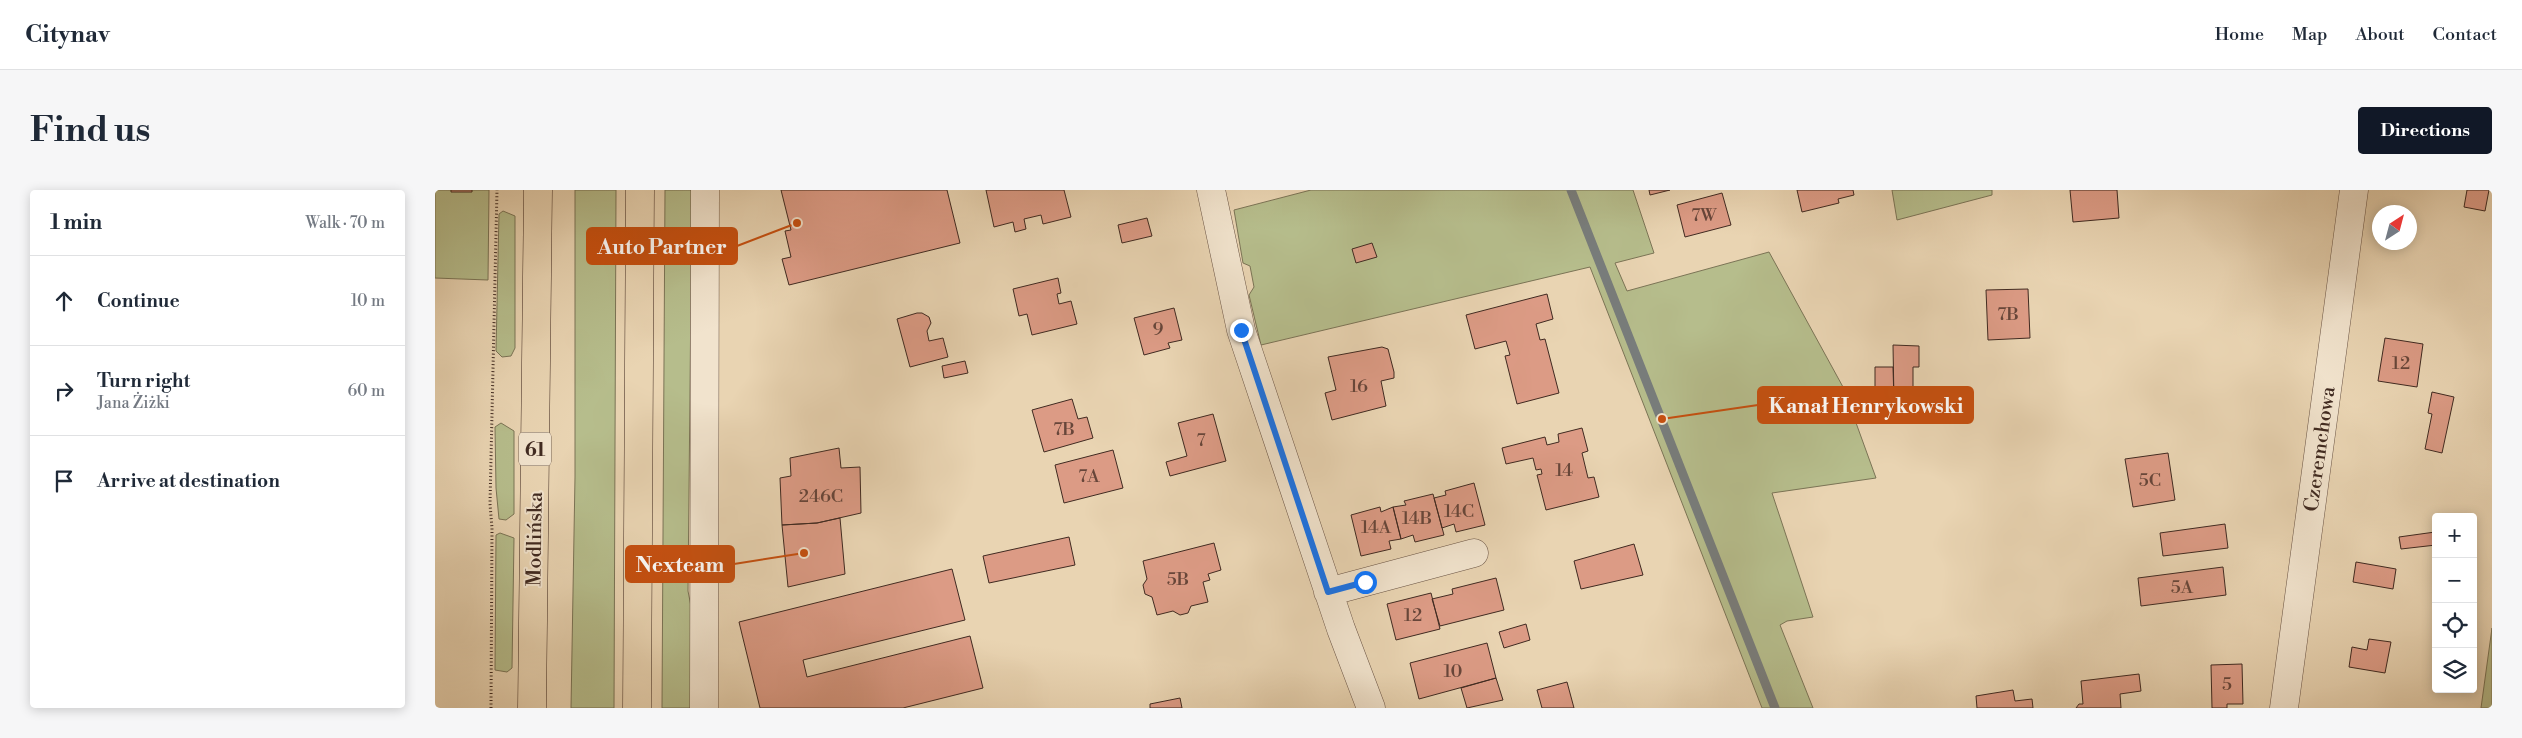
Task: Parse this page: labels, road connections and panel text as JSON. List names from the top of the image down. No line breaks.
{"streets":{"main road":["61","Modlińska"],"street":["Czeremchowa"]},"places":["Auto Partner","Kanał Henrykowski","Nexteam"],"house_numbers":["7W","7B","9","12","16","7B","7","14","7A","5C","246C","14C","14B","14A","5B","5A","12","10","5"],"north":"top right","page":{"header":"Citynav","nav":["Home","Map","About","Contact"],"buttons":"Directions","title":"Find us","heading":["1 min","Walk · 70 m"],"list":[["Continue","10 m"],["Turn right","Jana Żiżki","60 m"],"Arrive at destination"],"map_buttons":["+","−"]}}
